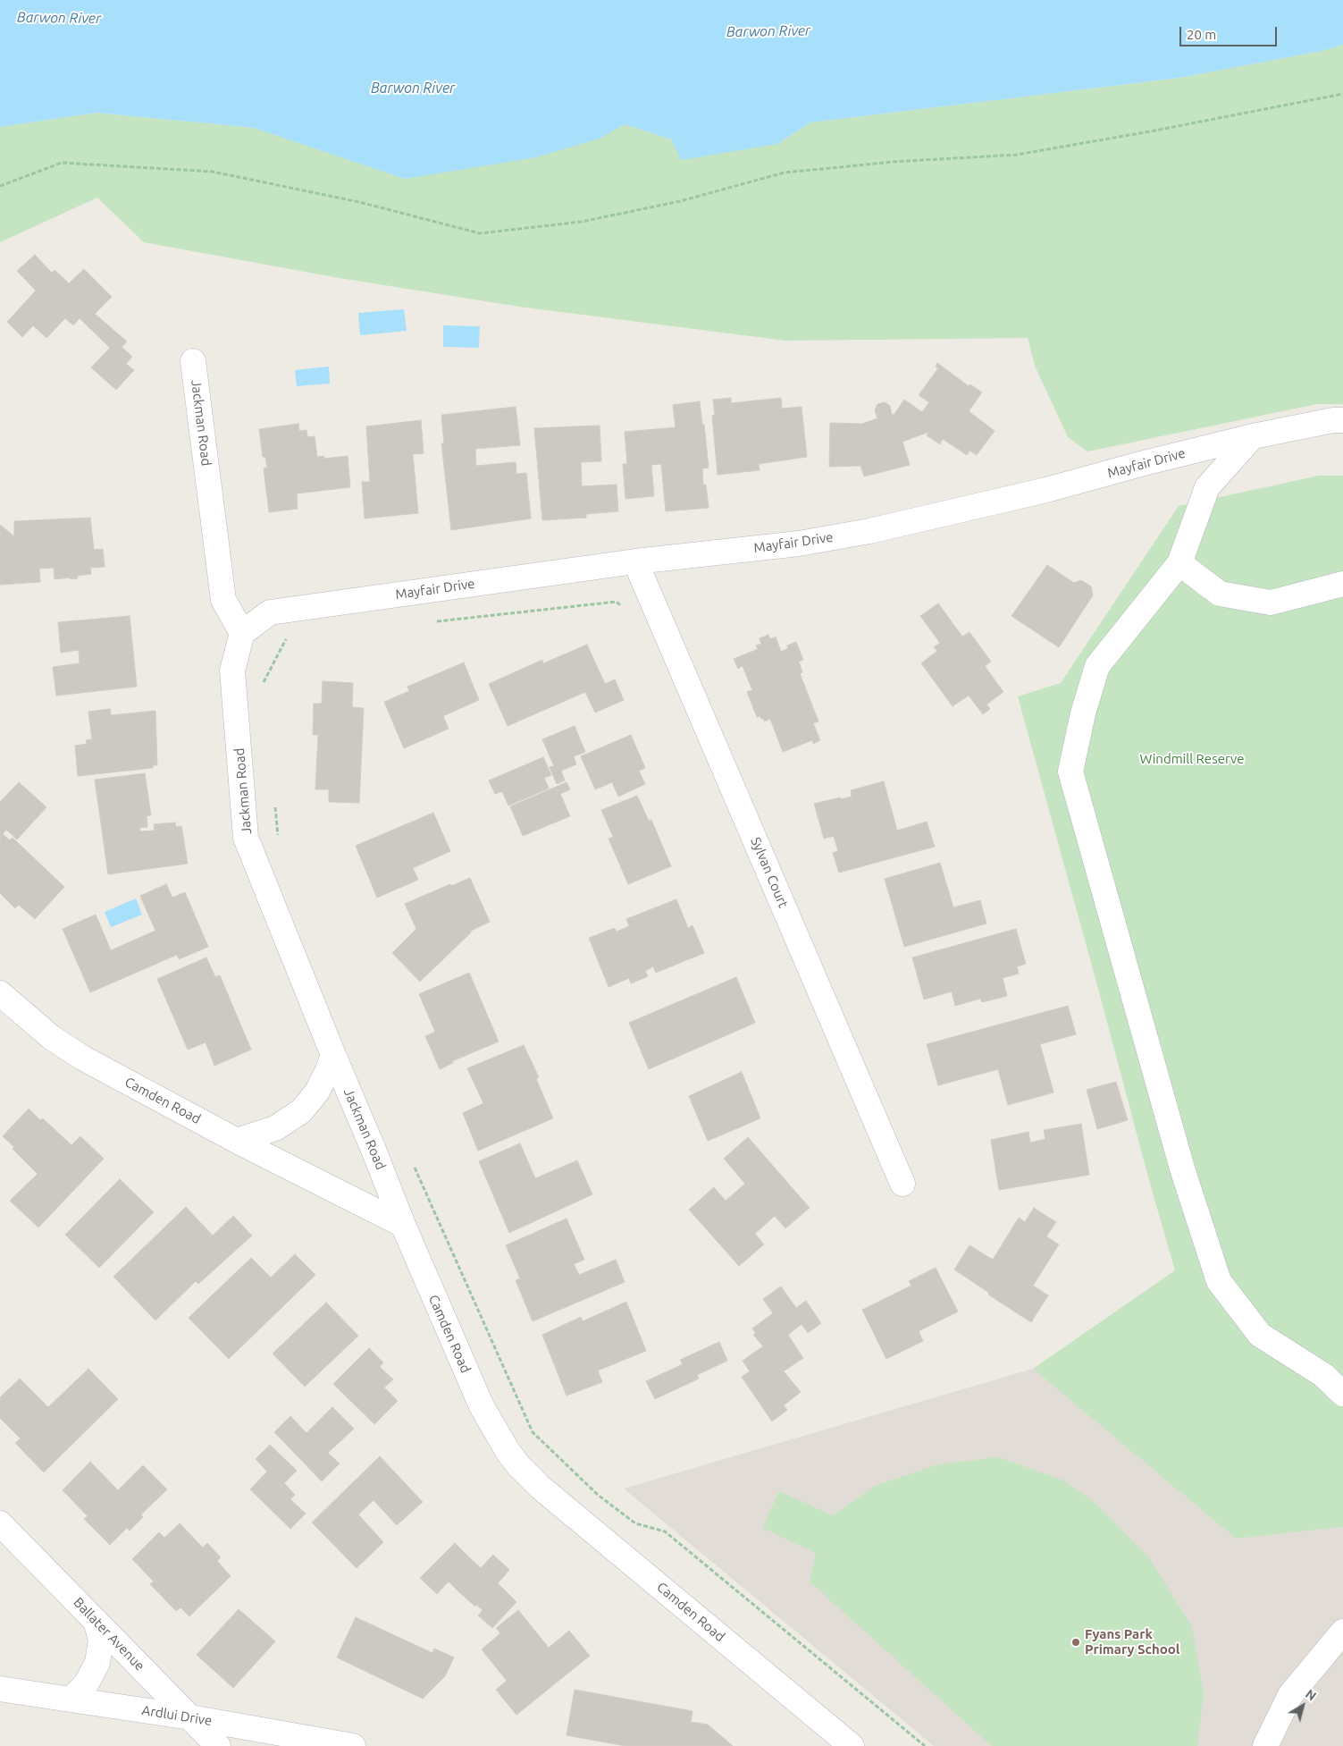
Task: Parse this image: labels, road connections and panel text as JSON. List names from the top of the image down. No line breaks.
{"streets":{"street":["Jackman Road","Mayfair Drive","Sylvan Court","Camden Road","Ballater Avenue","Ardlui Drive"]},"crossings":[["Jackman Road","Mayfair Drive"],["Jackman Road","Camden Road"],["Mayfair Drive","Sylvan Court"],["Ballater Avenue","Ardlui Drive"]],"water":["Barwon River"],"parks":["Windmill Reserve"],"places":["Fyans Park Primary School"],"scale_bar":"20 m","north":"top right"}
